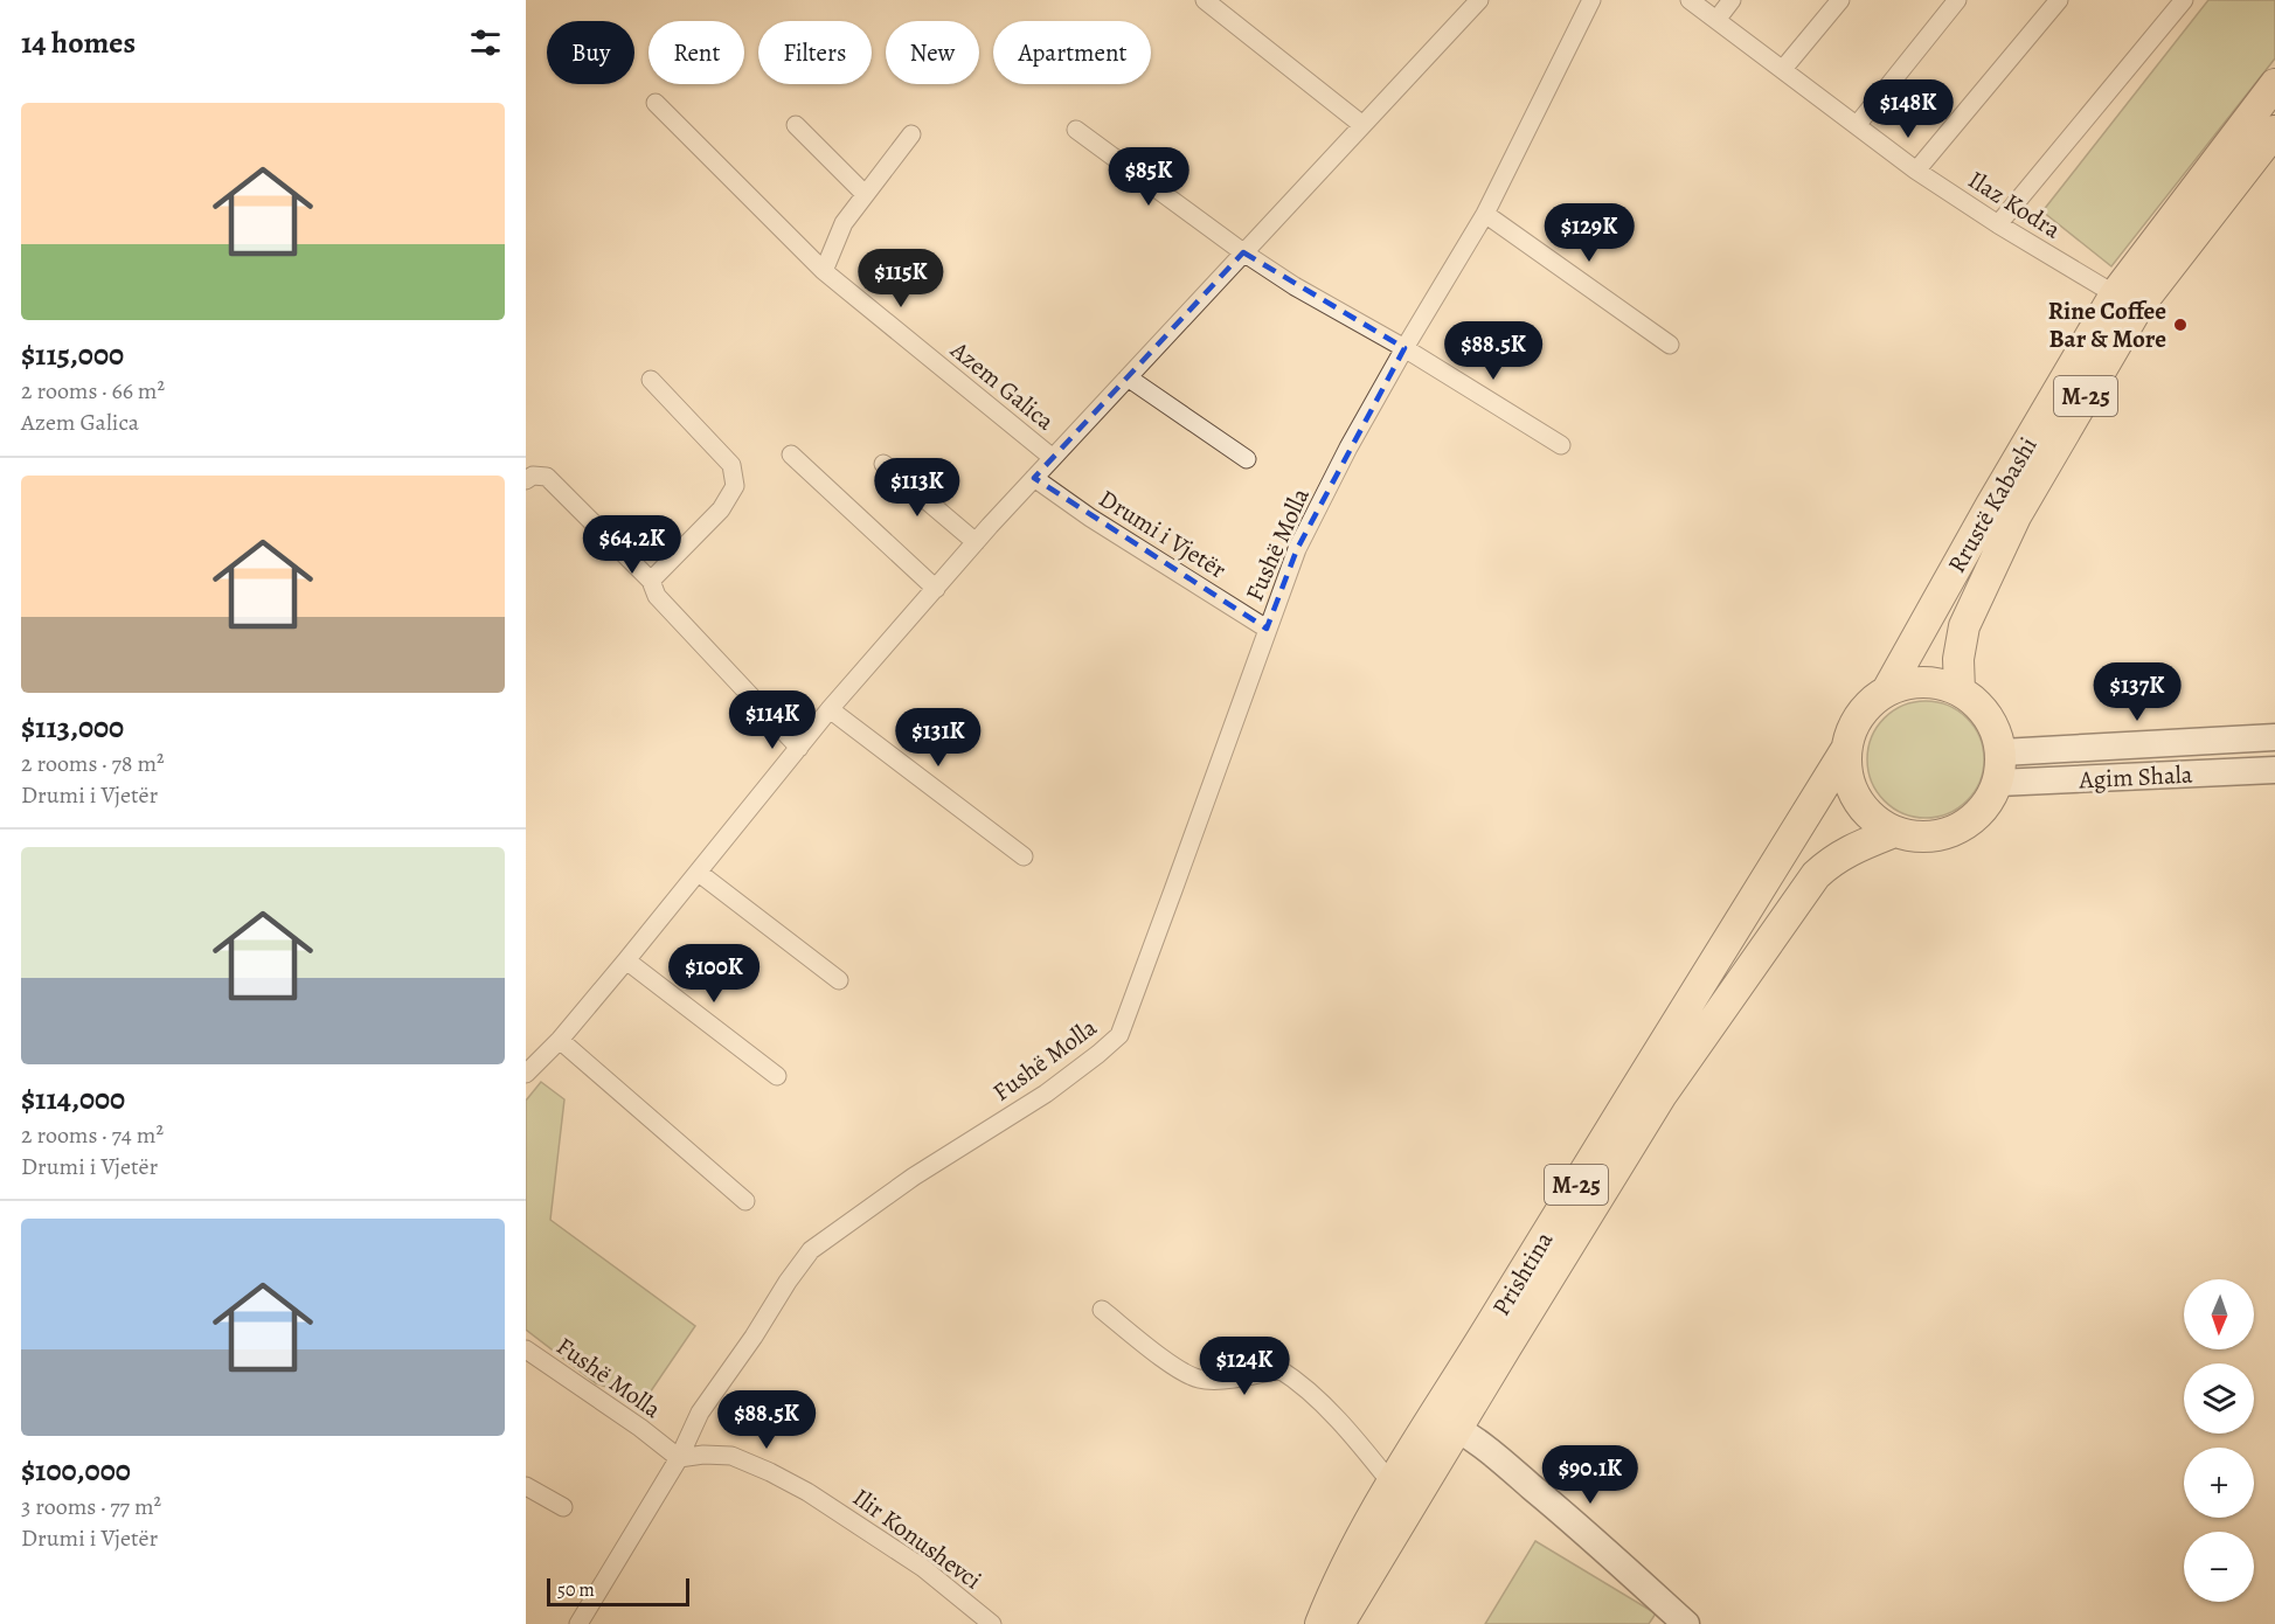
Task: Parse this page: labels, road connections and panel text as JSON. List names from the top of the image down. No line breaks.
{"streets":{"main road":["M-25","Rrustë Kabashi","Agim Shala","Prishtina"],"street":["Ilaz Kodra","Azem Galica","Drumi i Vjetër","Fushë Molla","Ilir Konushevci"]},"crossings":[["Ilaz Kodra","Rrustë Kabashi"],["Rrustë Kabashi","Agim Shala"],["Rrustë Kabashi","Prishtina"],["Drumi i Vjetër","Fushë Molla"],["Fushë Molla","Ilir Konushevci"],["Agim Shala","Prishtina"]],"places":["Rine Coffee Bar & More"],"scale_bar":"50 m","north":"bottom","page":{"heading":"14 homes","chip":["Buy","Rent","Filters","New","Apartment"],"price":["$148K","$85K","$129K","$115K","$88.5K","$113K","$64.2K","$137K","$114K","$131K","$100K","$124K","$88.5K","$90.1K"],"list":[{"name":"$115,000","note":"2 rooms · 66 m² · Azem Galica"},{"name":"$113,000","note":"2 rooms · 78 m² · Drumi i Vjetër"},{"name":"$114,000","note":"2 rooms · 74 m² · Drumi i Vjetër"},{"name":"$100,000","note":"3 rooms · 77 m² · Drumi i Vjetër"}],"map_buttons":["+","−"],"scale":"50 m"}}
